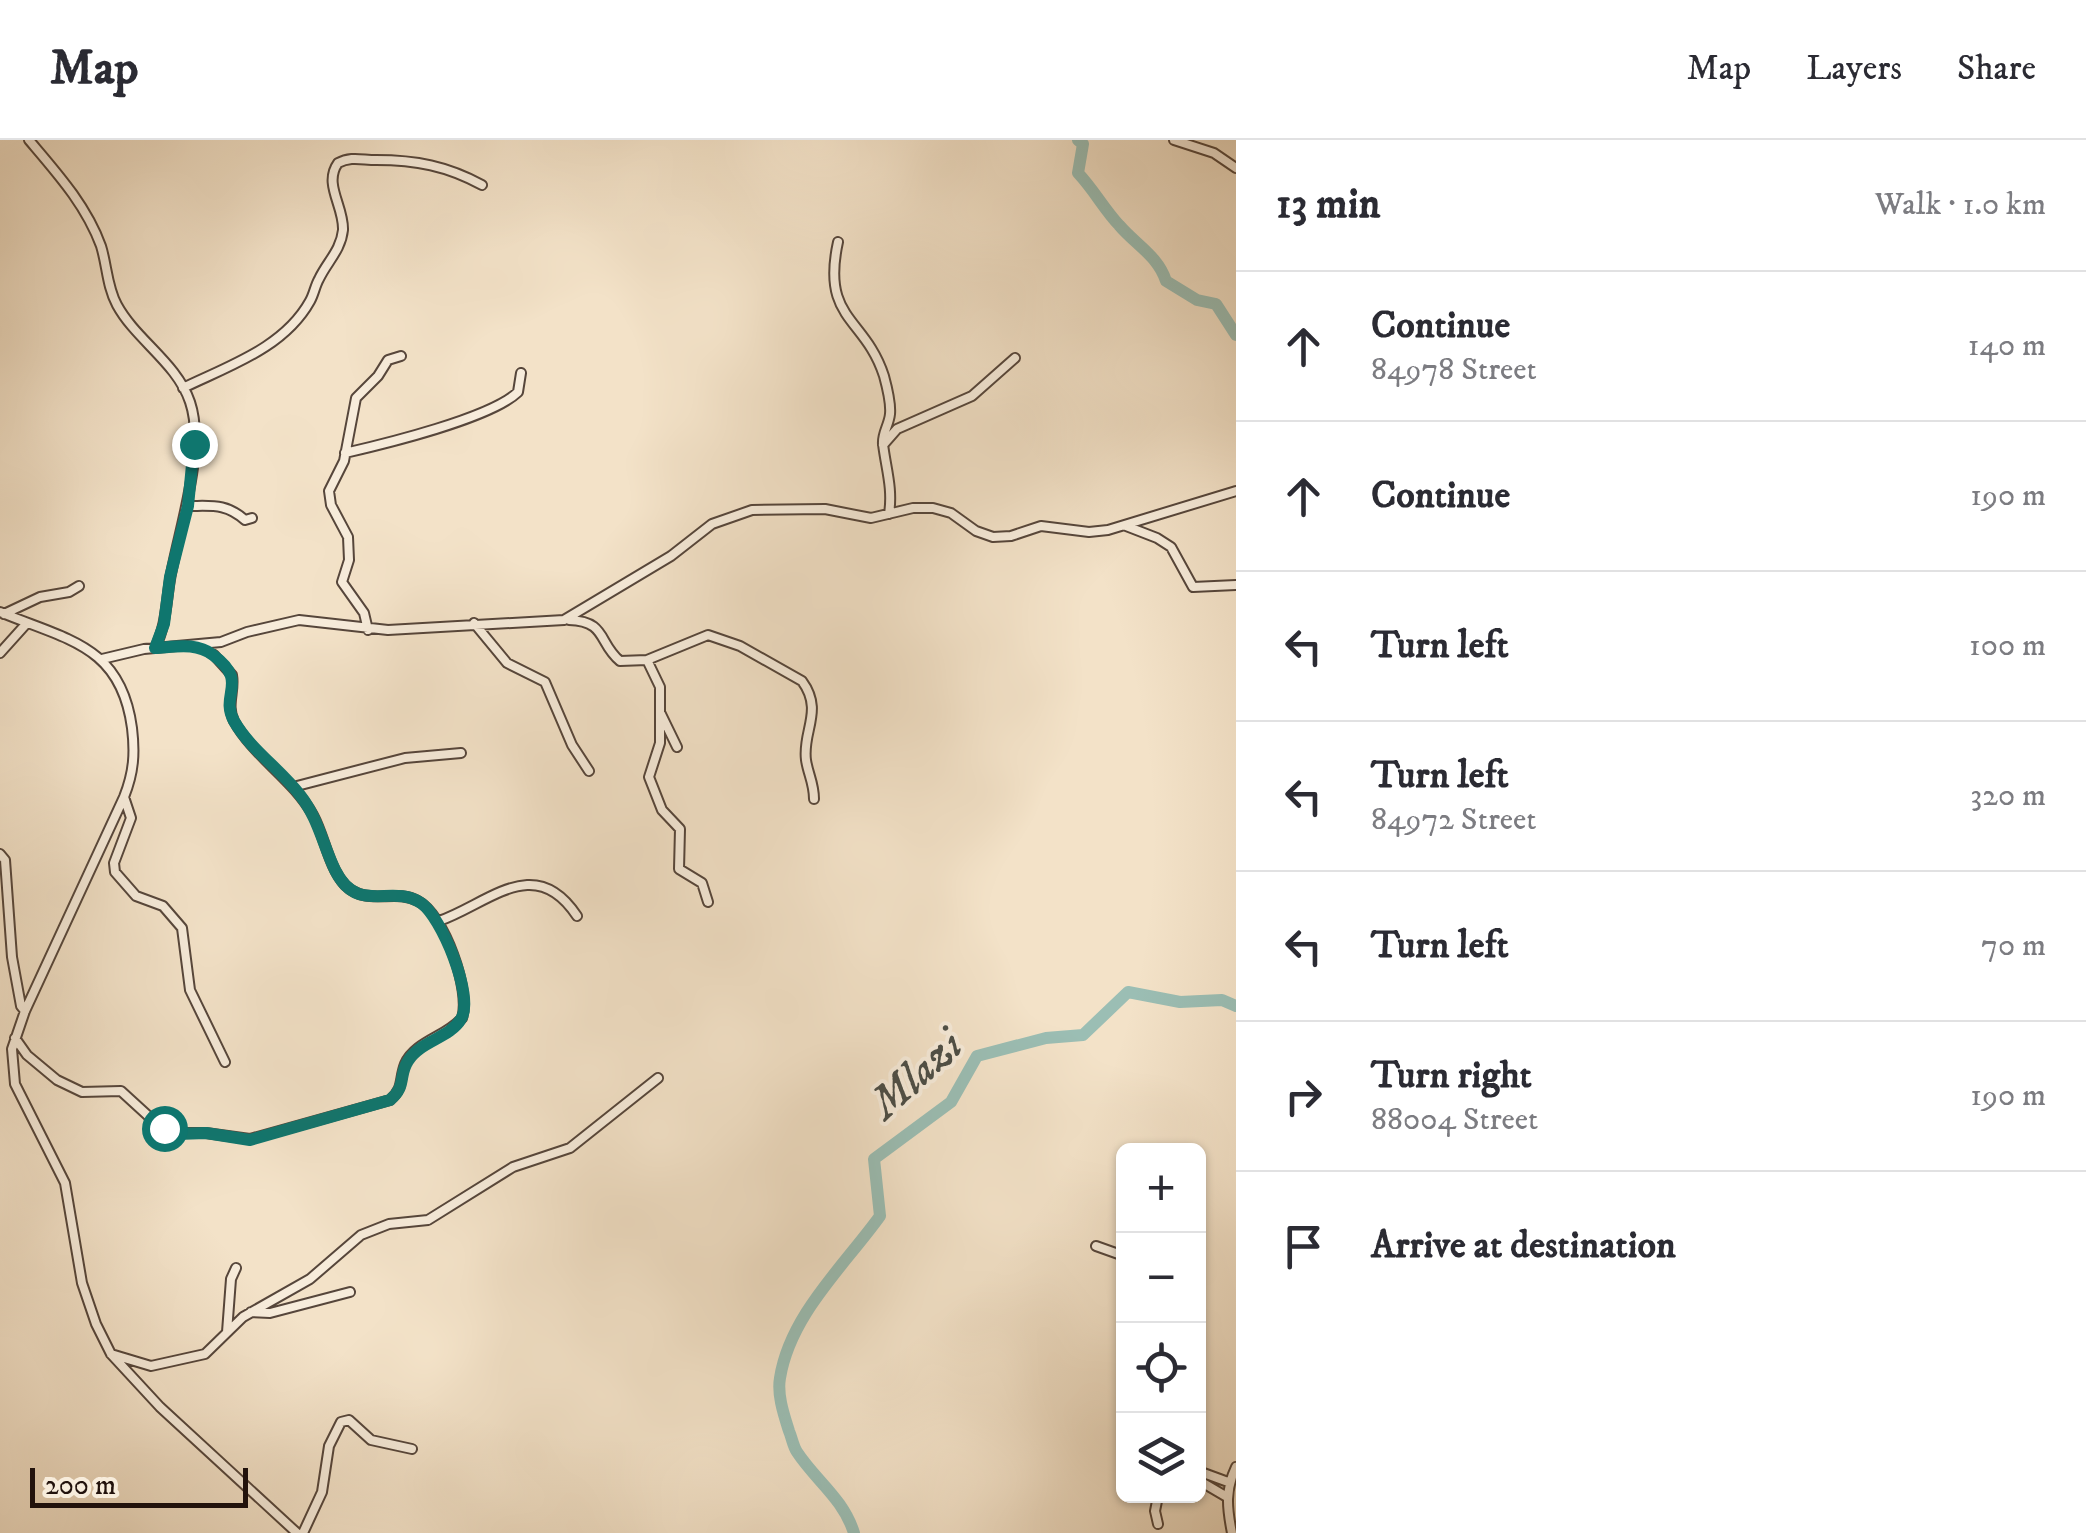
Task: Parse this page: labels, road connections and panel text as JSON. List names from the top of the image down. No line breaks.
{"water":["Mlazi"],"scale_bar":"200 m","page":{"header":"Map","nav":["Map","Layers","Share"],"heading":["13 min","Walk · 1.0 km"],"list":[["Continue","84978 Street","140 m"],["Continue","190 m"],["Turn left","100 m"],["Turn left","84972 Street","320 m"],["Turn left","70 m"],["Turn right","88004 Street","190 m"],"Arrive at destination"],"map_buttons":["+","−"],"scale":"200 m"}}
